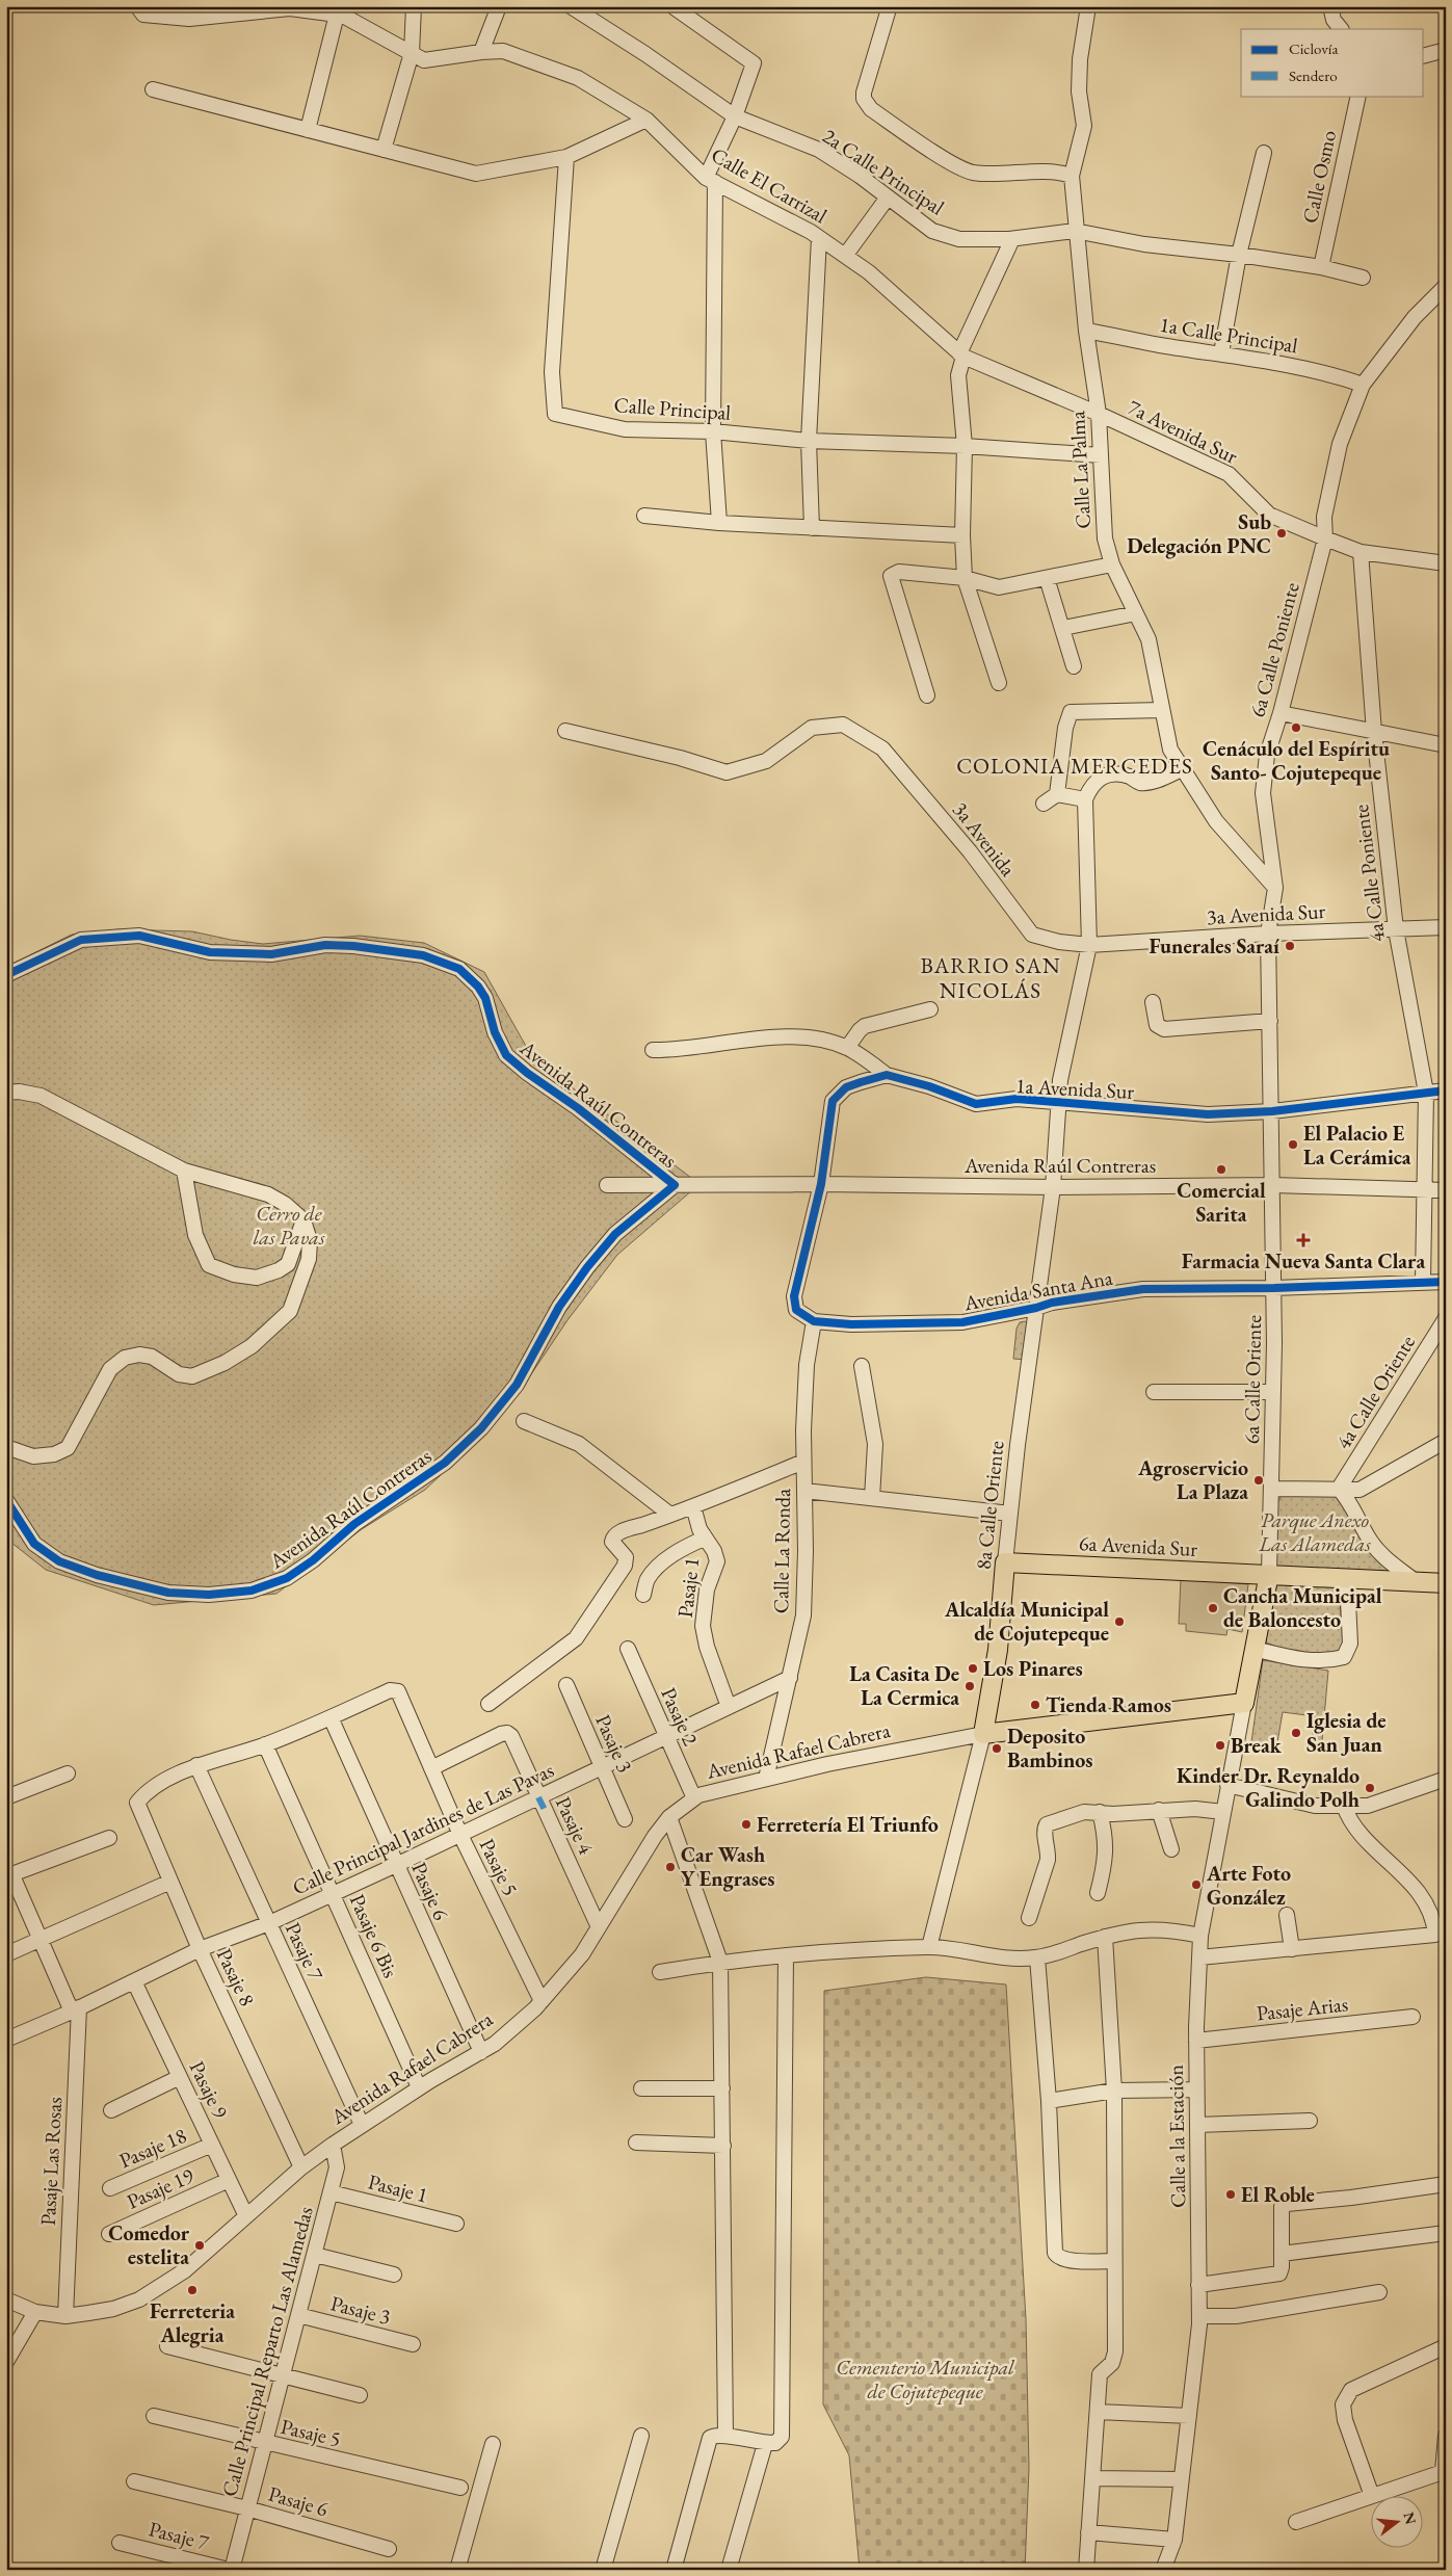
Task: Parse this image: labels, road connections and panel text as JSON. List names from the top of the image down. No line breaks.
{"streets":{"main road":["8a Calle Oriente","6a Avenida Sur","Avenida Rafael Cabrera"],"street":["2a Calle Principal","Calle Osmo","Calle El Carrizal","1a Calle Principal","Calle Principal","7a Avenida Sur","Calle La Palma","6a Calle Poniente","3a Avenida","4a Calle Poniente","3a Avenida Sur","1a Avenida Sur","Avenida Raúl Contreras","Avenida Santa Ana","6a Calle Oriente","4a Calle Oriente","Calle La Ronda","Pasaje 1","Pasaje 2","Pasaje 3","Pasaje 4","Calle Principal Jardines de Las Pavas","Pasaje 5","Pasaje 6","Pasaje 6 Bis","Pasaje 7","Pasaje 8","Pasaje Arias","Pasaje 9","Calle a la Estación","Pasaje 18","Pasaje Las Rosas","Pasaje 19","Calle Principal Reparto Las Alamedas"]},"crossings":[["2a Calle Principal","Calle Osmo"],["2a Calle Principal","Calle La Palma"],["Calle El Carrizal","7a Avenida Sur"],["Calle El Carrizal","Calle La Palma"],["1a Calle Principal","Calle La Palma"],["1a Calle Principal","6a Calle Poniente"],["Calle Principal","Calle La Palma"],["7a Avenida Sur","Calle La Palma"],["7a Avenida Sur","6a Calle Poniente"],["7a Avenida Sur","4a Calle Poniente"],["Calle La Palma","6a Calle Poniente"],["6a Calle Poniente","3a Avenida Sur"],["6a Calle Poniente","1a Avenida Sur"],["6a Calle Poniente","Avenida Raúl Contreras"],["6a Calle Poniente","6a Calle Oriente"],["3a Avenida","3a Avenida Sur"],["3a Avenida","8a Calle Oriente"],["4a Calle Poniente","3a Avenida Sur"],["4a Calle Poniente","1a Avenida Sur"],["4a Calle Poniente","Avenida Raúl Contreras"],["4a Calle Poniente","Avenida Santa Ana"],["3a Avenida Sur","8a Calle Oriente"],["1a Avenida Sur","8a Calle Oriente"],["Avenida Raúl Contreras","Avenida Santa Ana"],["Avenida Raúl Contreras","6a Calle Oriente"],["Avenida Raúl Contreras","8a Calle Oriente"],["Avenida Santa Ana","6a Calle Oriente"],["Avenida Santa Ana","8a Calle Oriente"],["Avenida Santa Ana","Calle La Ronda"],["6a Calle Oriente","6a Avenida Sur"],["8a Calle Oriente","6a Avenida Sur"],["8a Calle Oriente","Avenida Rafael Cabrera"],["Calle La Ronda","Avenida Rafael Cabrera"],["Calle La Ronda","Calle Principal Jardines de Las Pavas"],["Pasaje 1","Calle Principal Jardines de Las Pavas"],["Pasaje 1","Calle Principal Reparto Las Alamedas"],["Pasaje 2","Avenida Rafael Cabrera"],["Pasaje 2","Calle Principal Jardines de Las Pavas"],["Pasaje 3","Calle Principal Jardines de Las Pavas"],["Pasaje 3","Calle Principal Reparto Las Alamedas"],["Avenida Rafael Cabrera","Pasaje 4"],["Avenida Rafael Cabrera","Pasaje 5"],["Avenida Rafael Cabrera","Pasaje 6"],["Avenida Rafael Cabrera","Pasaje 6 Bis"],["Avenida Rafael Cabrera","Pasaje 7"],["Avenida Rafael Cabrera","Pasaje 8"],["Avenida Rafael Cabrera","Pasaje 9"],["Avenida Rafael Cabrera","Calle a la Estación"],["Avenida Rafael Cabrera","Pasaje Las Rosas"],["Avenida Rafael Cabrera","Calle Principal Reparto Las Alamedas"],["Pasaje 4","Calle Principal Jardines de Las Pavas"],["Pasaje 4","Pasaje 5"],["Calle Principal Jardines de Las Pavas","Pasaje 5"],["Calle Principal Jardines de Las Pavas","Pasaje 6"],["Calle Principal Jardines de Las Pavas","Pasaje 6 Bis"],["Calle Principal Jardines de Las Pavas","Pasaje 7"],["Calle Principal Jardines de Las Pavas","Pasaje 8"],["Calle Principal Jardines de Las Pavas","Pasaje 9"],["Calle Principal Jardines de Las Pavas","Pasaje Las Rosas"],["Pasaje 5","Pasaje 6"],["Pasaje 5","Calle Principal Reparto Las Alamedas"],["Pasaje 6","Calle Principal Reparto Las Alamedas"],["Pasaje 7","Pasaje 8"],["Pasaje 7","Calle Principal Reparto Las Alamedas"],["Pasaje Arias","Calle a la Estación"],["Pasaje 9","Pasaje 18"],["Pasaje 9","Pasaje 19"]],"districts":["COLONIA MERCEDES","BARRIO SAN NICOLÁS"],"parks":["Cerro de las Pavas","Parque Anexo Las Alamedas","Cementerio Municipal de Cojutepeque"],"places":{"other":["Sub Delegación PNC","Cenáculo del Espíritu Santo- Cojutepeque","Funerales Saraí","El Palacio E La Cerámica","Comercial Sarita","Agroservicio La Plaza","Cancha Municipal de Baloncesto","Alcaldía Municipal de Cojutepeque","Los Pinares","La Casita De La Cermica","Tienda Ramos","Iglesia de San Juan","Break","Deposito Bambinos","Kinder Dr. Reynaldo Galindo Polh","Ferretería El Triunfo","Car Wash Y Engrases","Arte Foto González","El Roble","Comedor estelita","Ferreteria Alegria"],"health":["Farmacia Nueva Santa Clara"]},"legend":["Ciclovía","Sendero"],"north":"right"}
